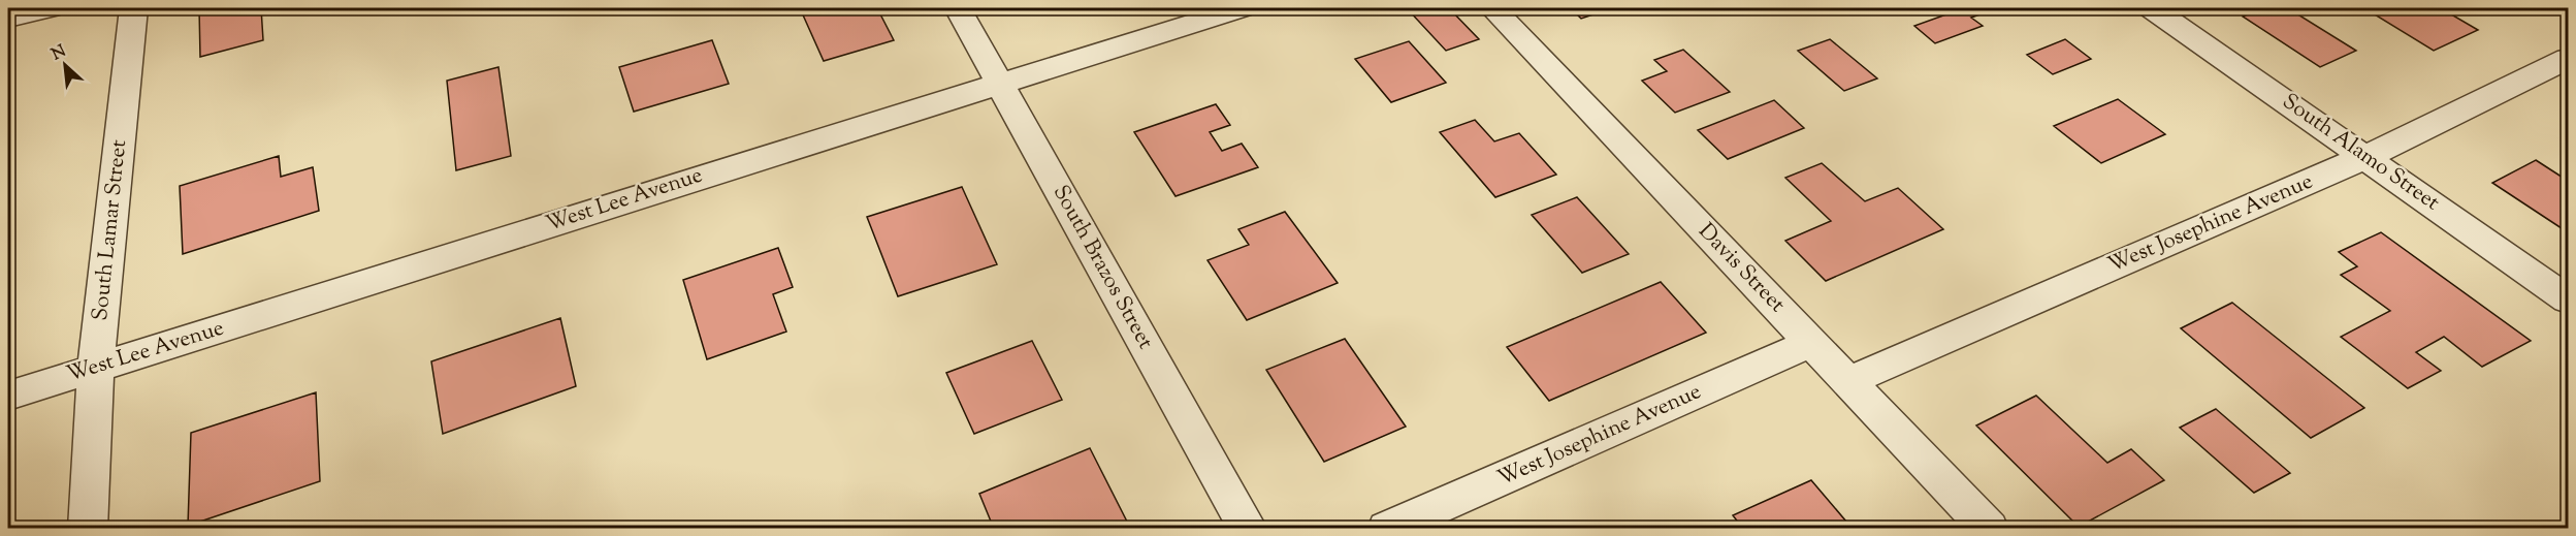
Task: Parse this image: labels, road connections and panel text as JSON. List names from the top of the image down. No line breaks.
{"streets":{"street":["South Alamo Street","West Lee Avenue","West Josephine Avenue","South Lamar Street","South Brazos Street","Davis Street"]},"crossings":[["South Alamo Street","West Josephine Avenue"],["West Lee Avenue","South Lamar Street"],["West Lee Avenue","South Brazos Street"],["West Josephine Avenue","Davis Street"]],"north":"top left"}
